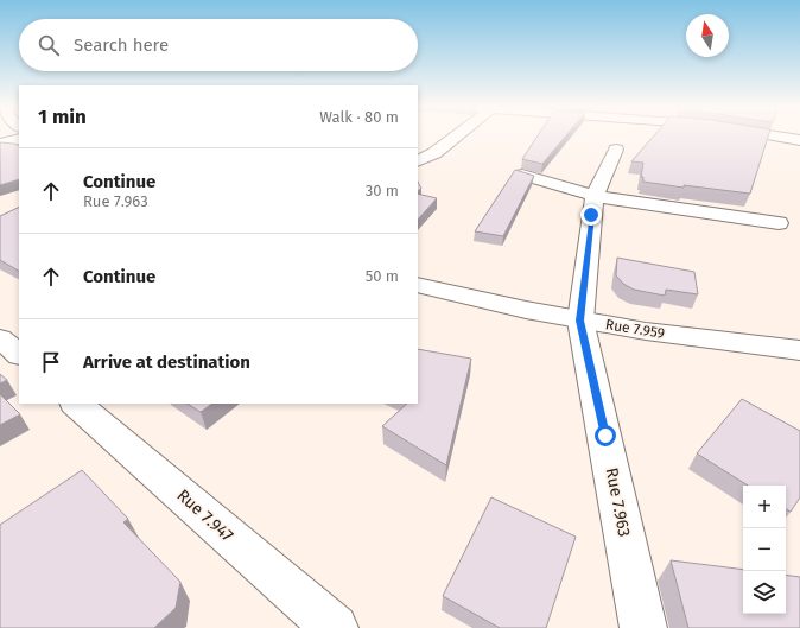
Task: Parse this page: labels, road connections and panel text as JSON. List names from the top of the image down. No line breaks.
{"streets":{"street":["Rue 7.959","Rue 7.963","Rue 7.947"]},"crossings":[["Rue 7.959","Rue 7.963"]],"north":"top","page":{"search":"Search here","heading":["1 min","Walk · 80 m"],"list":[["Continue","Rue 7.963","30 m"],["Continue","50 m"],"Arrive at destination"],"map_buttons":["+","−"]}}
